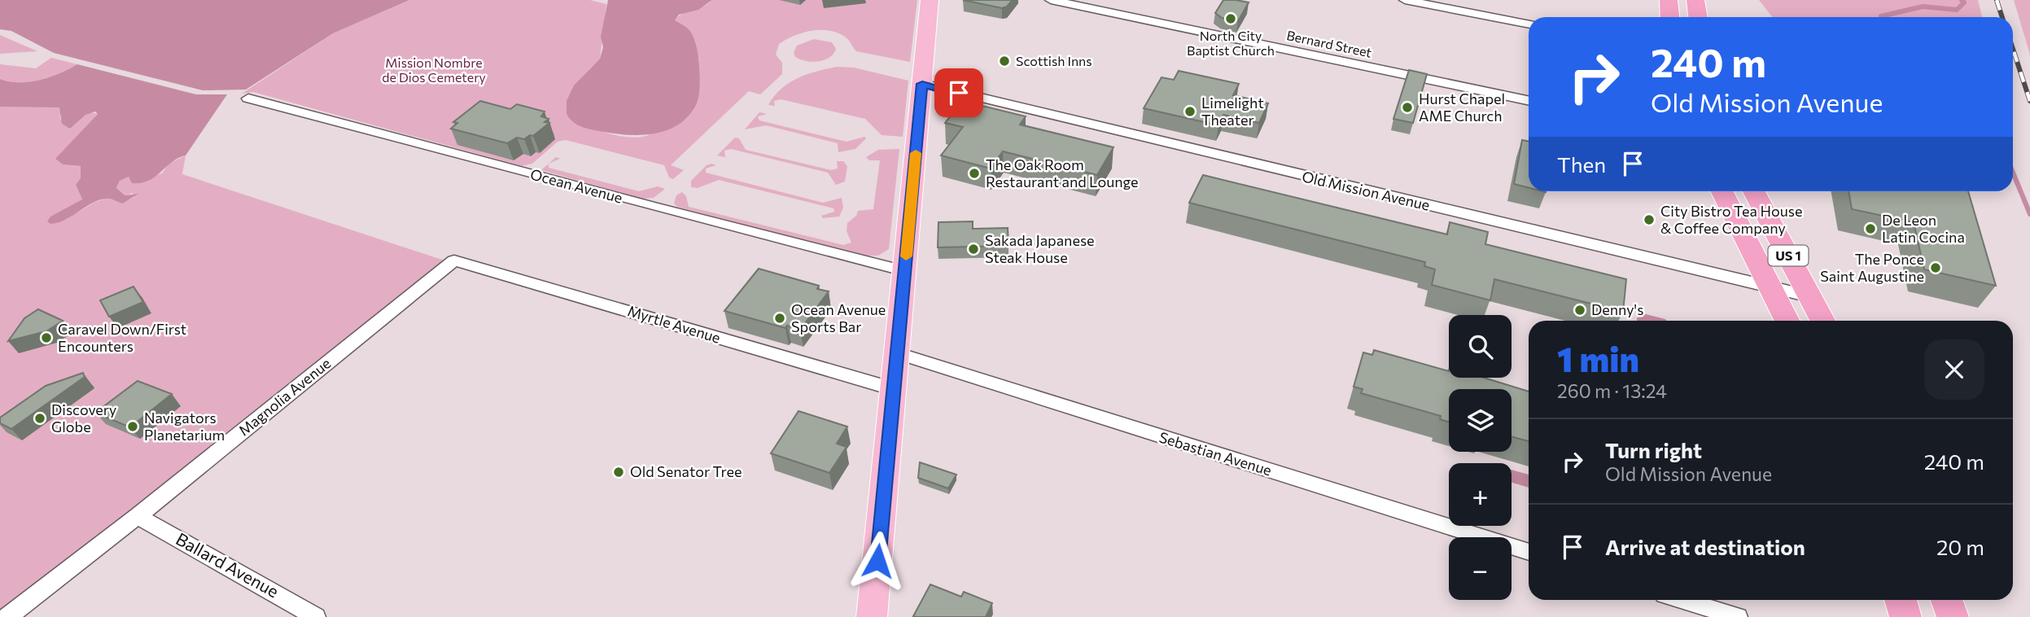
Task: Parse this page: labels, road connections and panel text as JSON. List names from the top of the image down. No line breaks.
{"streets":{"highway":["US 1"],"street":["Bernard Street","Ocean Avenue","Old Mission Avenue","Myrtle Avenue","Magnolia Avenue","Sebastian Avenue","Ballard Avenue"]},"crossings":[["Old Mission Avenue","US 1"],["Myrtle Avenue","Magnolia Avenue"],["Magnolia Avenue","Ballard Avenue"]],"parks":["Mission Nombre de Dios Cemetery"],"places":["North City Baptist Church","Scottish Inns","Hurst Chapel AME Church","Limelight Theater","The Oak Room Restaurant and Lounge","City Bistro Tea House & Coffee Company","De Leon Latin Cocina","Sakada Japanese Steak House","The Ponce Saint Augustine","Denny's","Ocean Avenue Sports Bar","Caravel Down/First Encounters","Discovery Globe","Navigators Planetarium","Old Senator Tree"],"page":{"turn":["240 m","Old Mission Avenue"],"then":"Then","map_buttons":["+","−"],"heading":["1 min","260 m · 13:24"],"list":[{"name":"Turn right","note":"Old Mission Avenue","value":"240 m"},{"name":"Arrive at destination","value":"20 m"}]}}
